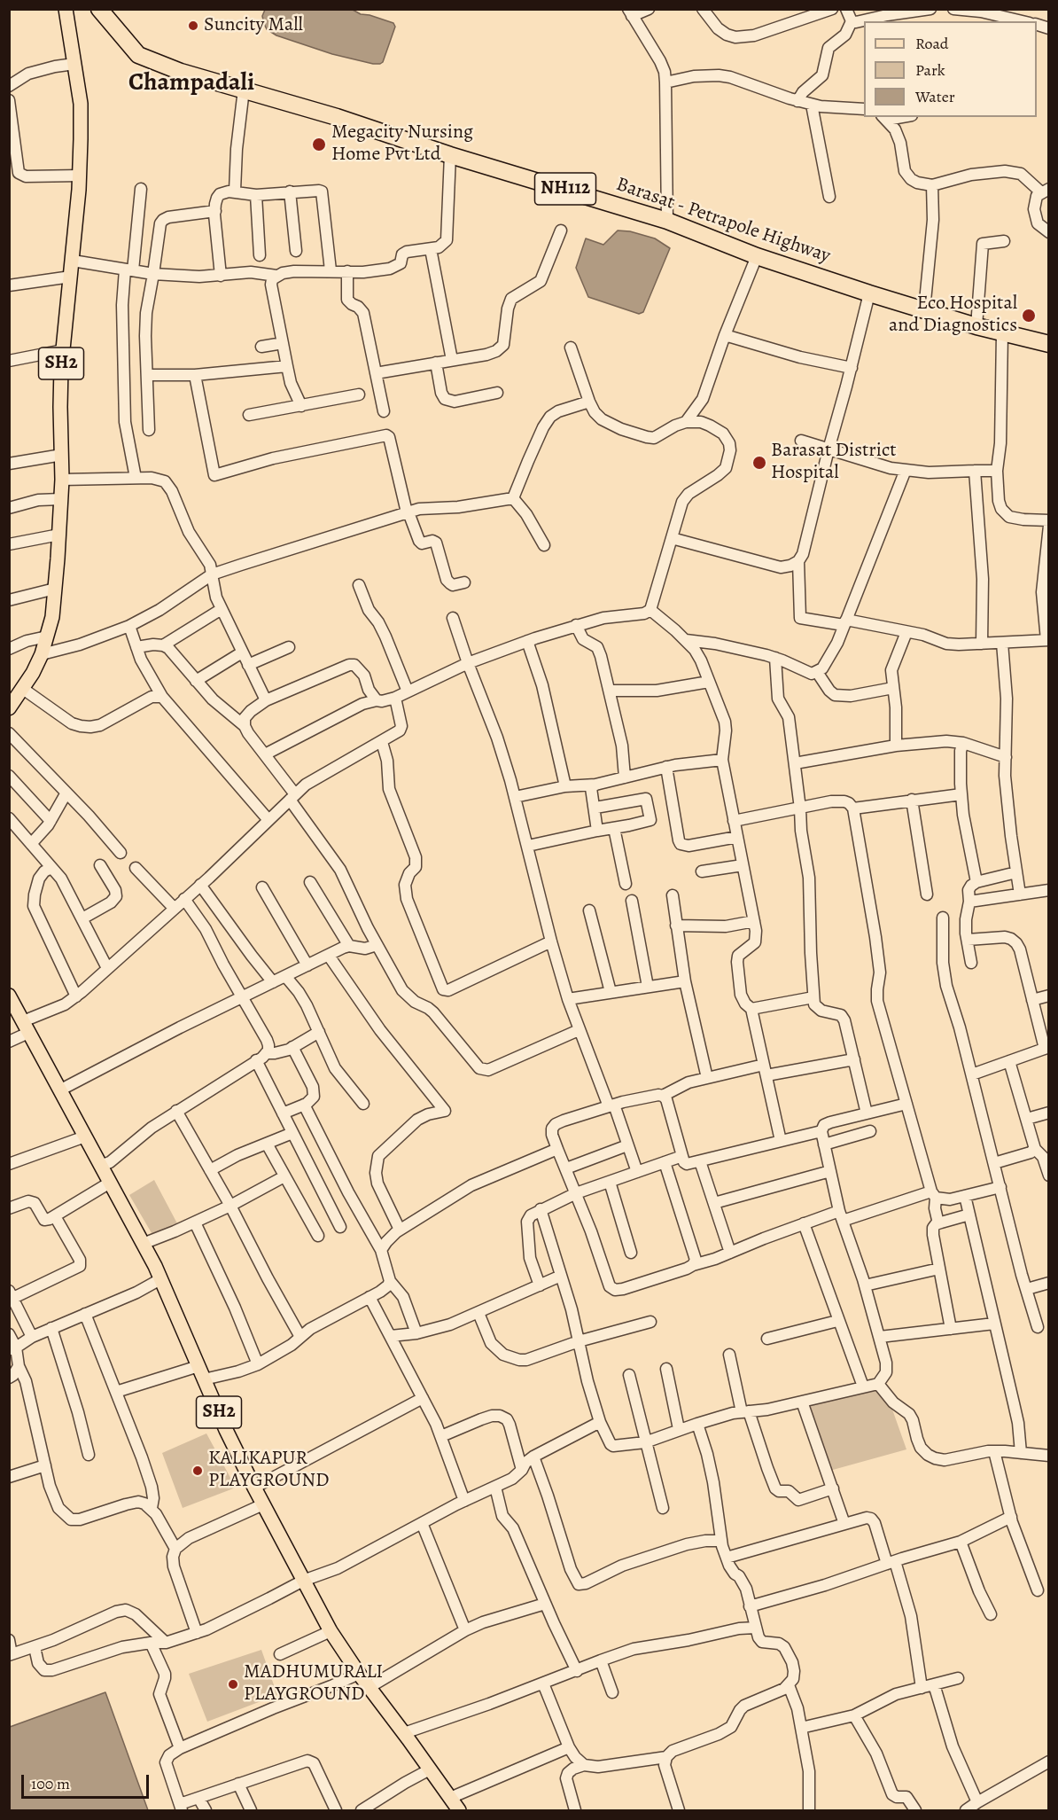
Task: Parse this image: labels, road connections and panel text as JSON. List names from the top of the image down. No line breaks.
{"streets":{"highway":["NH112","Barasat - Petrapole Highway"],"main road":["SH2"]},"districts":["Champadali"],"places":["Suncity Mall","Megacity Nursing Home Pvt Ltd","Eco Hospital and Diagnostics","Barasat District Hospital","KALIKAPUR PLAYGROUND","MADHUMURALI PLAYGROUND"],"legend":["Road","Park","Water"],"scale_bar":"100 m"}
